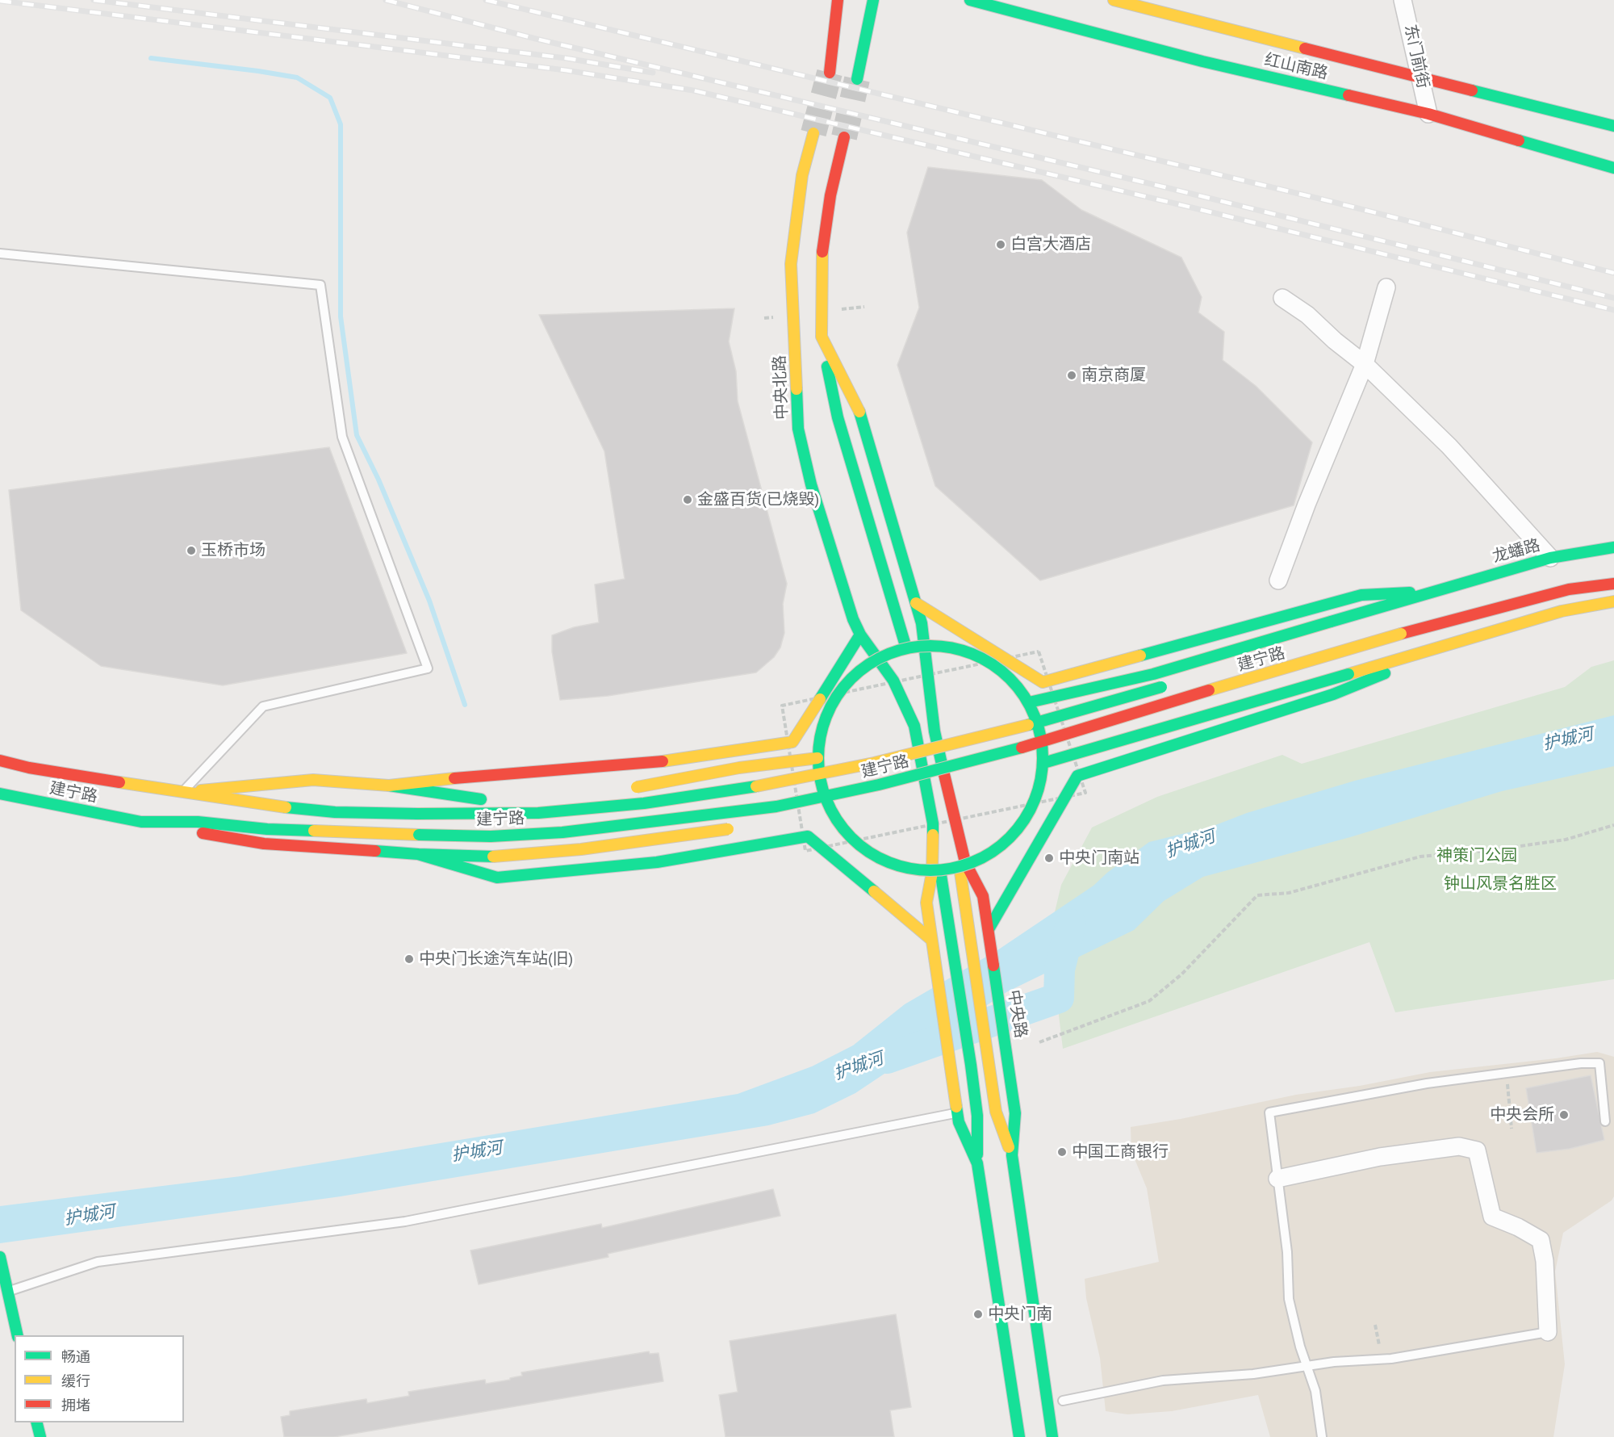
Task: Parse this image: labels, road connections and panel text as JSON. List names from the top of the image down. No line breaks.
{"streets":{"main road":["红山南路","中央北路","龙蟠路","建宁路","中央路"],"street":["东门前街"]},"crossings":[["东门前街","红山南路"]],"water":["护城河"],"parks":["神策门公园","钟山风景名胜区"],"places":["白宫大酒店","南京商厦","金盛百货(已烧毁)","玉桥市场","中央门南站","中央门长途汽车站(旧)","中央会所","中国工商银行","中央门南"],"legend":["畅通","缓行","拥堵"]}
